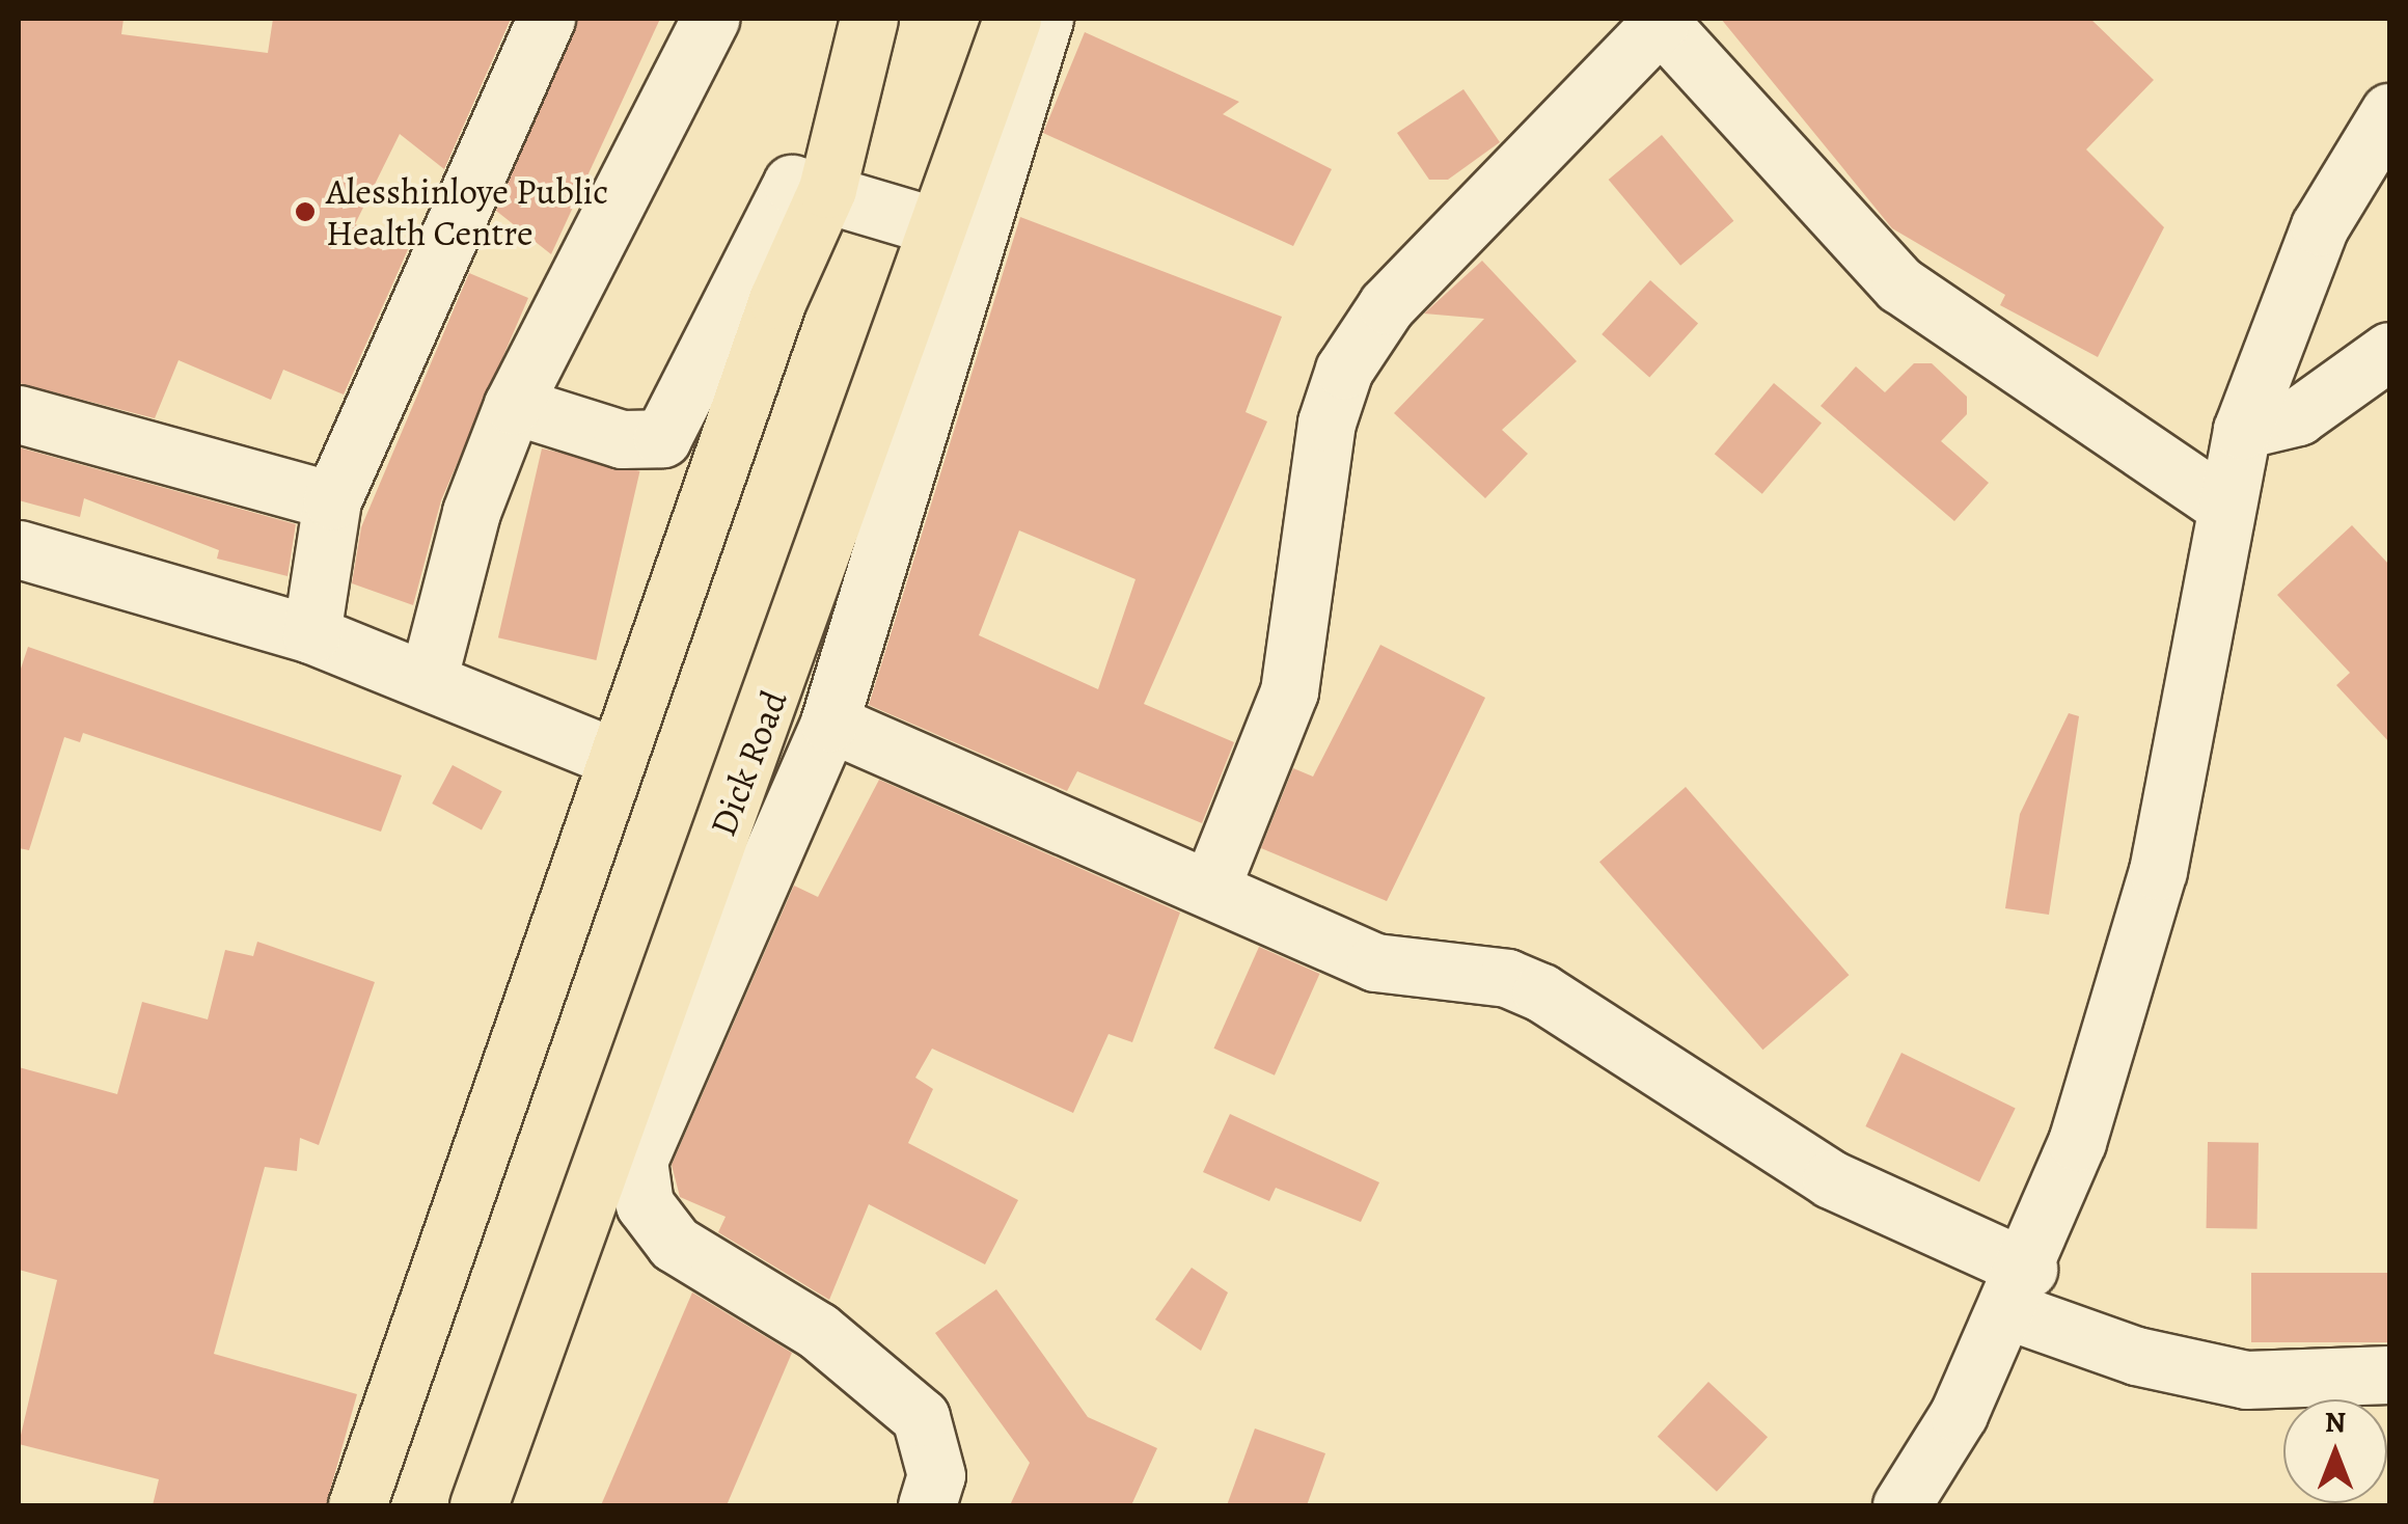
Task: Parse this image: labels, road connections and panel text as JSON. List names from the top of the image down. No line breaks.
{"streets":{"main road":["Dick Road"]},"places":["Alesshinloye Public Health Centre"],"north":"top"}
